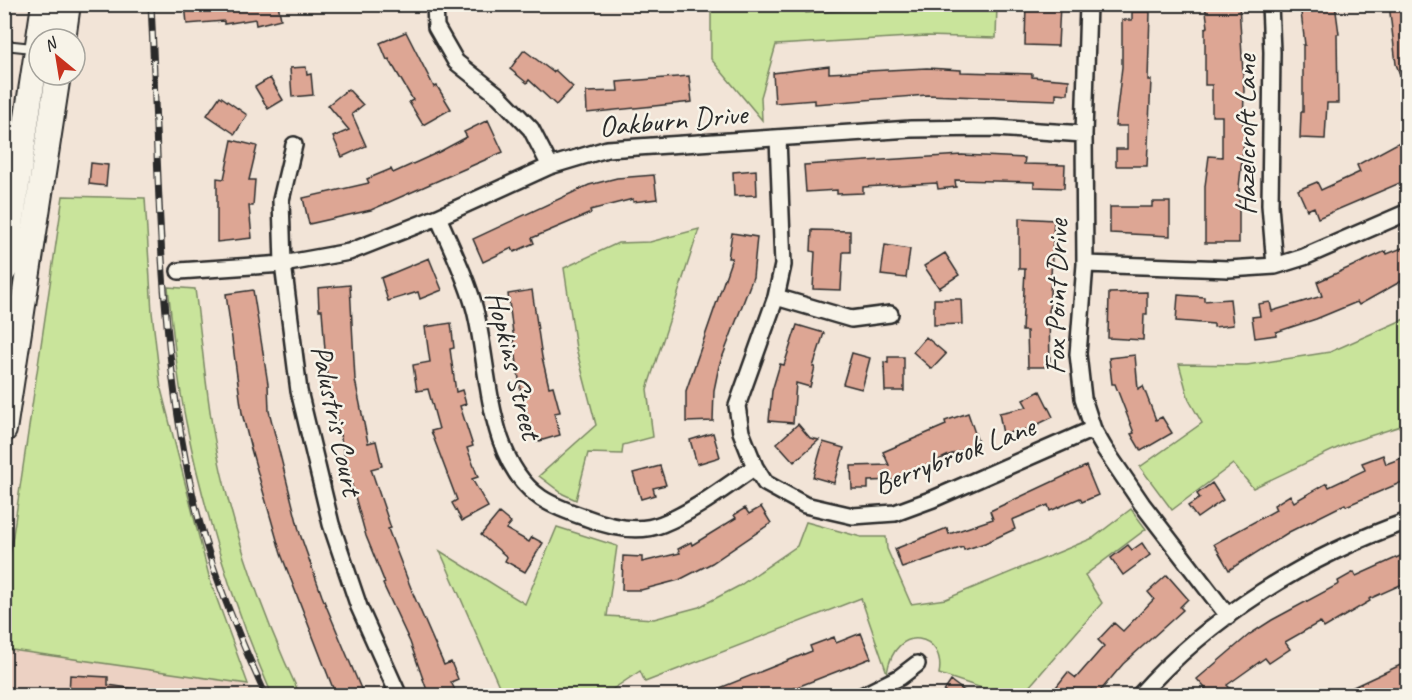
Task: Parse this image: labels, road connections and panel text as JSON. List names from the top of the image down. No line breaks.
{"streets":{"street":["Oakburn Drive","Hazelcroft Lane","Fox Point Drive","Hopkins Street","Palustris Court","Berrybrook Lane"]},"crossings":[["Oakburn Drive","Fox Point Drive"],["Oakburn Drive","Hopkins Street"],["Oakburn Drive","Palustris Court"],["Oakburn Drive","Berrybrook Lane"],["Fox Point Drive","Berrybrook Lane"],["Hopkins Street","Berrybrook Lane"]],"north":"top left"}
